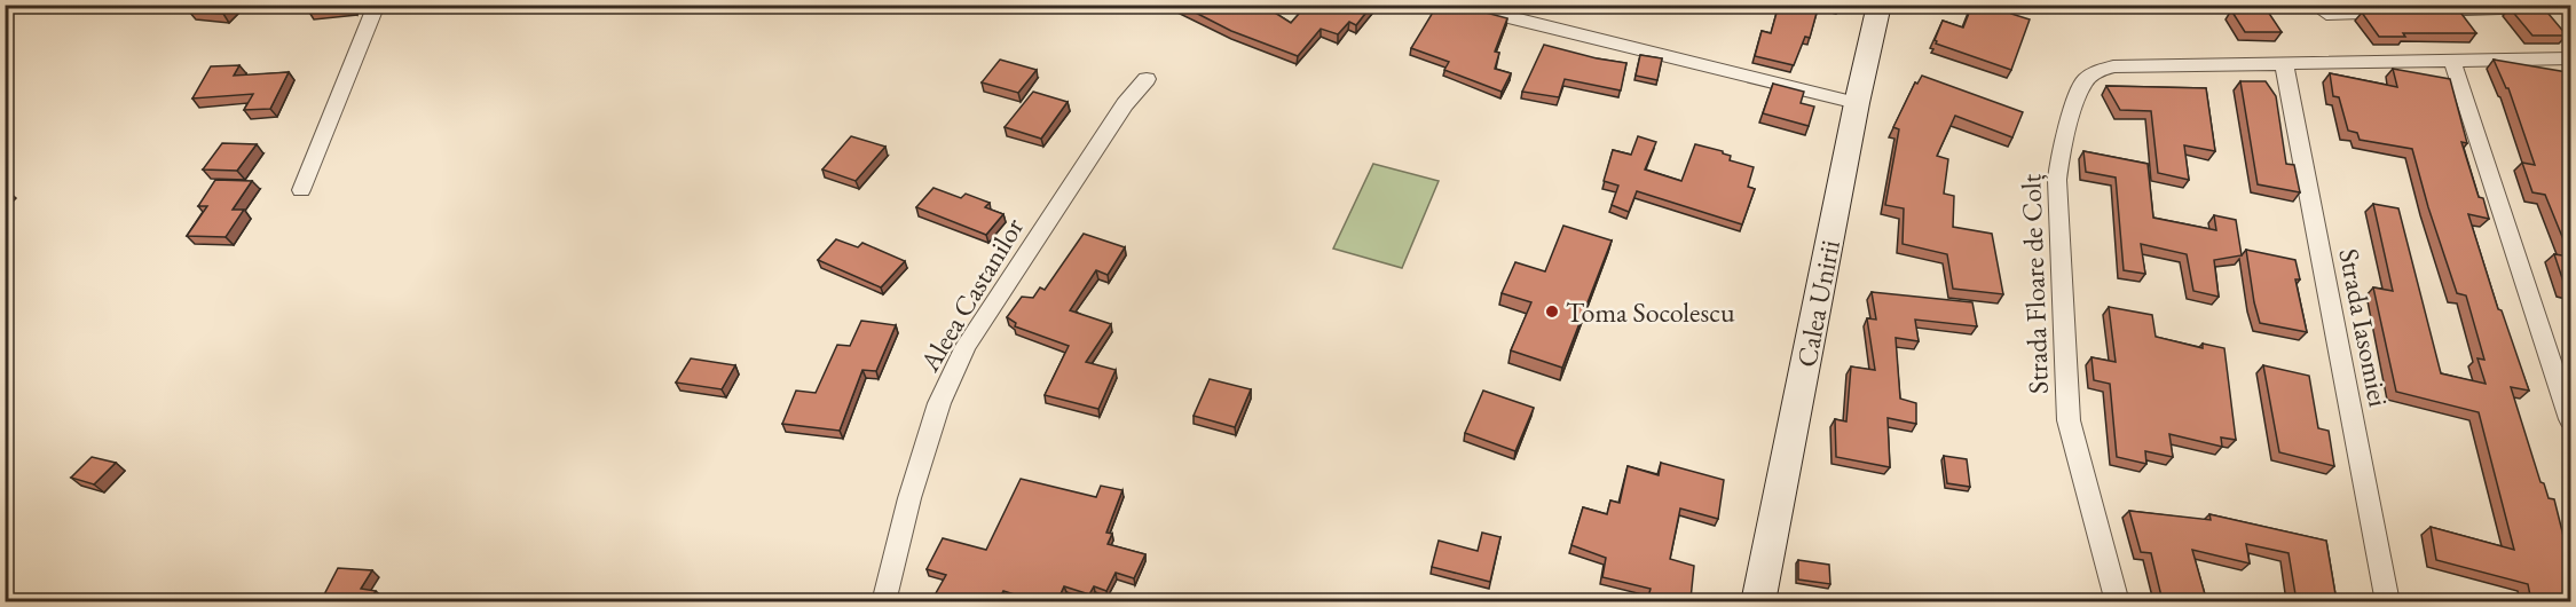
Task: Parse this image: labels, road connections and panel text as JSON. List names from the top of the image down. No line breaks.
{"streets":{"main road":["Calea Unirii"],"street":["Strada Floare de Colț","Aleea Castanilor","Strada Iasomiei"]},"crossings":[["Strada Floare de Colț","Strada Iasomiei"]],"places":["Toma Socolescu"]}
